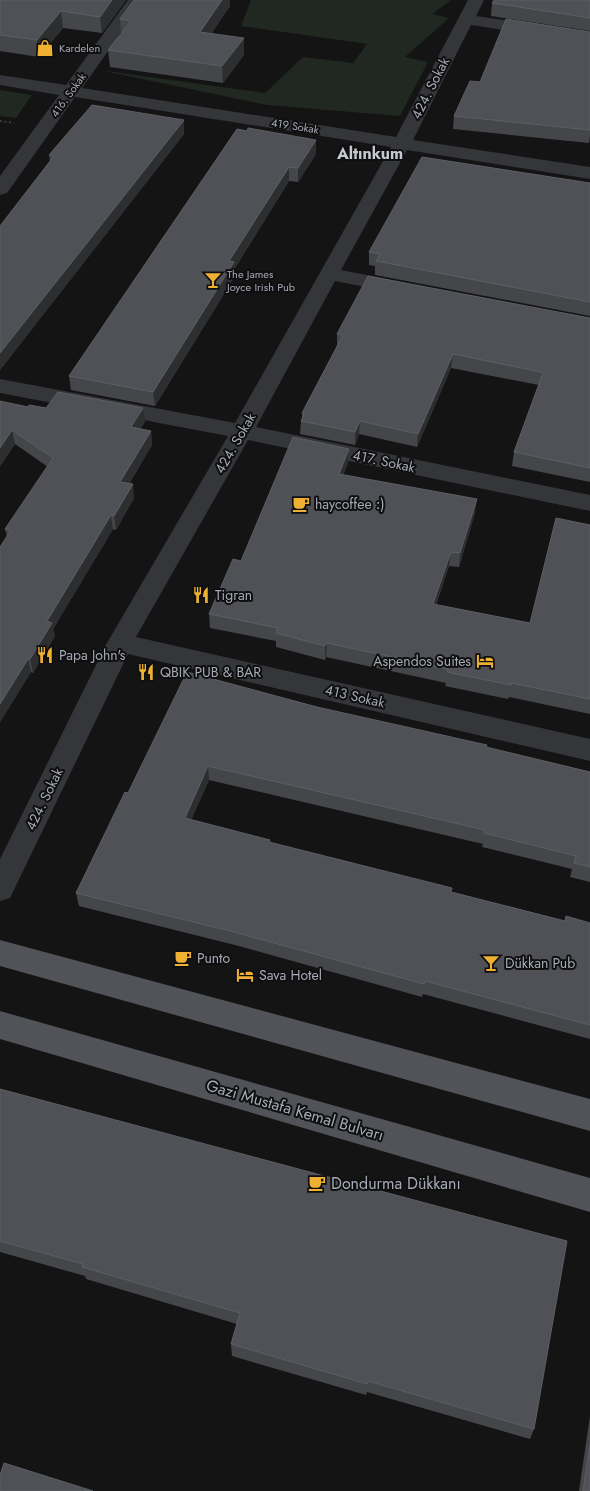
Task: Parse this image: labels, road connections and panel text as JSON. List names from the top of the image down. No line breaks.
{"streets":{"main road":["Gazi Mustafa Kemal Bulvarı"],"street":["424. Sokak","416. Sokak","419 Sokak","417. Sokak","413 Sokak"]},"crossings":[["424. Sokak","419 Sokak"],["424. Sokak","417. Sokak"],["424. Sokak","413 Sokak"],["416. Sokak","419 Sokak"]],"districts":["Altınkum"],"places":{"shop":["Kardelen"],"bar":["The James Joyce Irish Pub","Dükkan Pub"],"cafe":["haycoffee :)","Punto","Dondurma Dükkanı"],"restaurant":["Tigran","Papa John's","QBIK PUB & BAR"],"hotel":["Aspendos Suites","Sava Hotel"]}}
